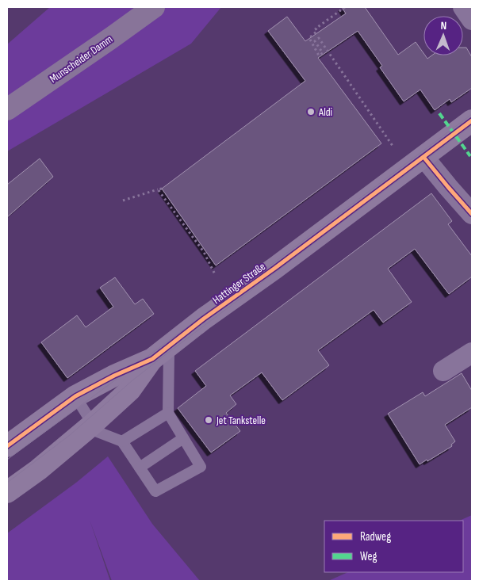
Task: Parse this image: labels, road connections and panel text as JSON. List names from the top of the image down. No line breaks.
{"streets":{"main road":["Munscheider Damm","Hattinger Straße"]},"places":["Aldi","Jet Tankstelle"],"legend":["Radweg","Weg"],"north":"top"}
